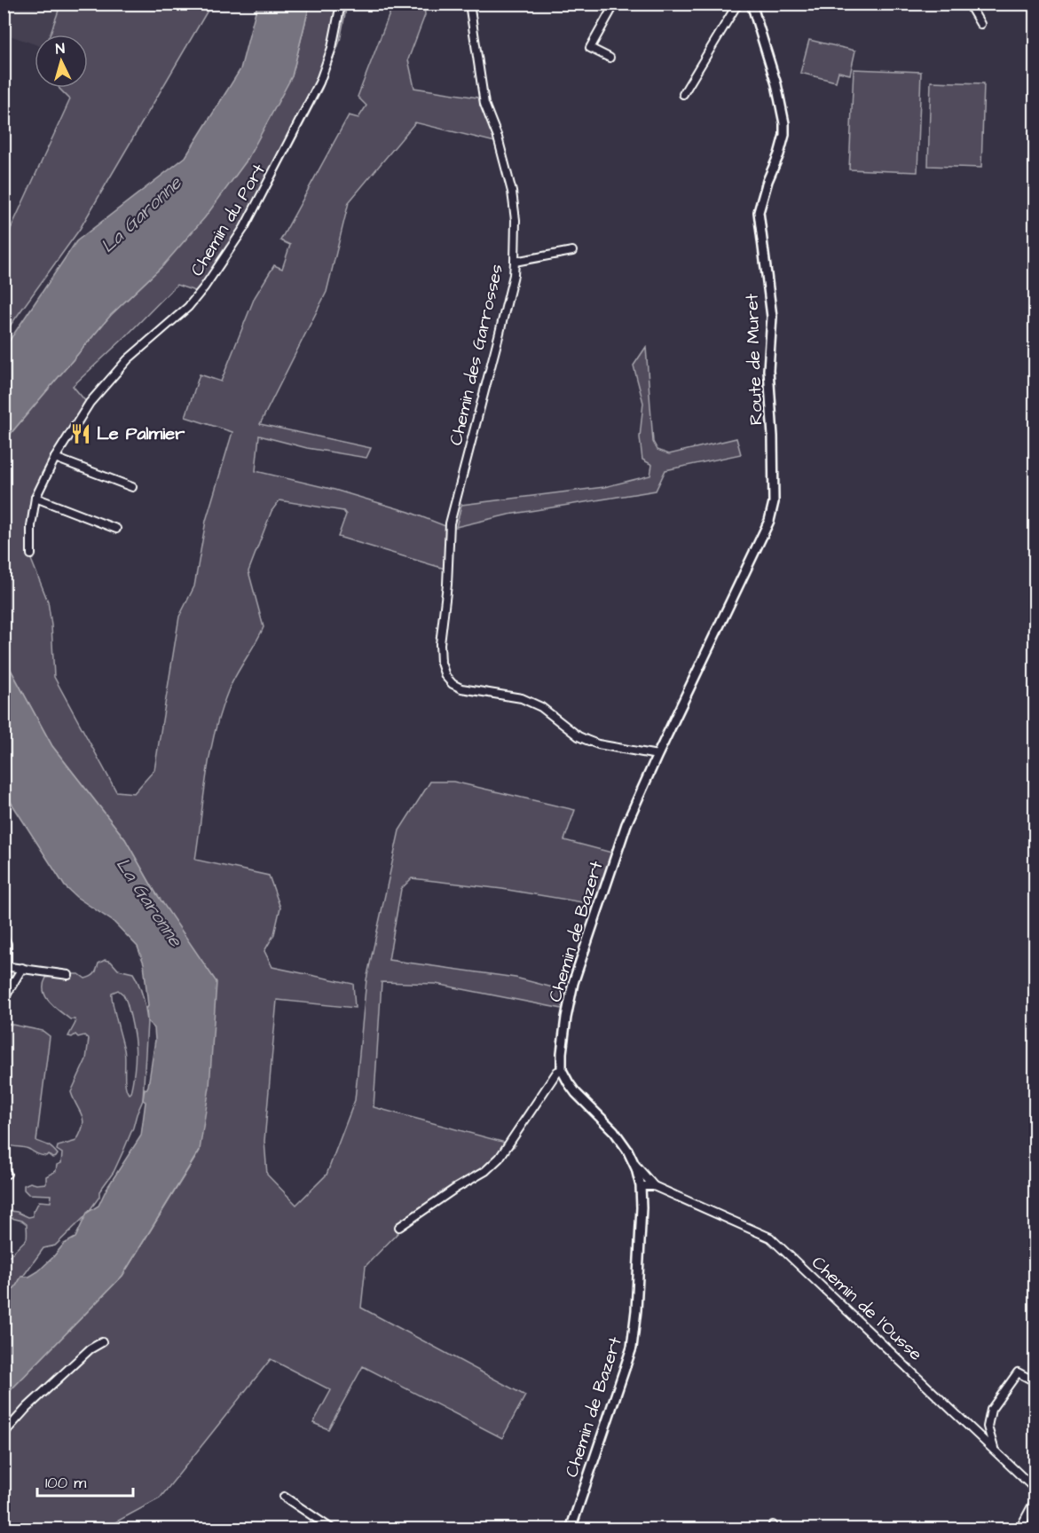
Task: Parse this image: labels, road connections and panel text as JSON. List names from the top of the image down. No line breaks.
{"streets":{"street":["Chemin du Port","Chemin des Garrosses","Route de Muret","Chemin de Bazert","Chemin de l'Ousse"]},"crossings":[["Chemin des Garrosses","Chemin de Bazert"],["Route de Muret","Chemin de Bazert"],["Chemin de Bazert","Chemin de l'Ousse"]],"water":["La Garonne"],"places":{"restaurant":["Le Palmier"]},"scale_bar":"100 m","north":"top"}
